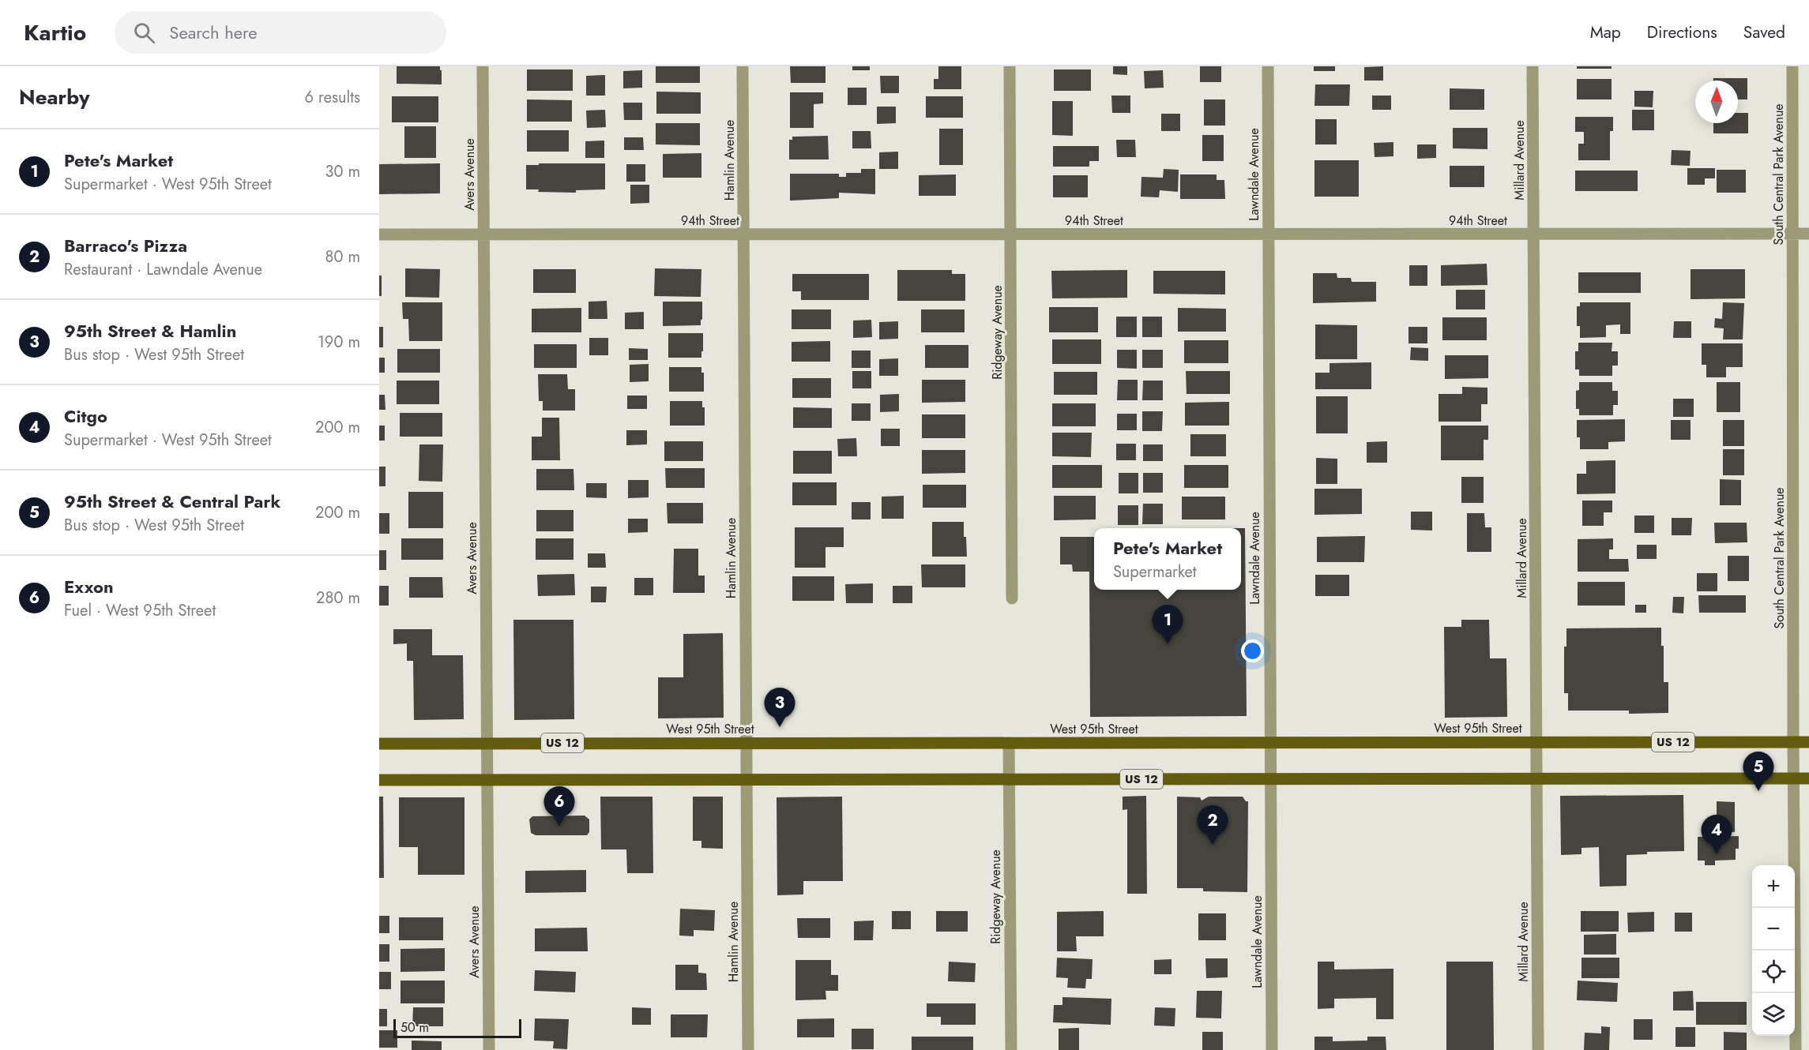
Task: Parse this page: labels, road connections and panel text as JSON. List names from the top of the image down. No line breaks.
{"streets":{"main road":["West 95th Street","US 12"],"street":["Hamlin Avenue","Millard Avenue","Avers Avenue","Lawndale Avenue","South Central Park Avenue","94th Street","Ridgeway Avenue"]},"crossings":[["Hamlin Avenue","94th Street"],["Hamlin Avenue","West 95th Street"],["Hamlin Avenue","US 12"],["Millard Avenue","94th Street"],["Millard Avenue","West 95th Street"],["Millard Avenue","US 12"],["Avers Avenue","94th Street"],["Avers Avenue","West 95th Street"],["Avers Avenue","US 12"],["Lawndale Avenue","94th Street"],["Lawndale Avenue","West 95th Street"],["Lawndale Avenue","US 12"],["South Central Park Avenue","94th Street"],["South Central Park Avenue","West 95th Street"],["South Central Park Avenue","US 12"],["94th Street","Ridgeway Avenue"],["Ridgeway Avenue","West 95th Street"],["Ridgeway Avenue","US 12"]],"scale_bar":"50 m","north":"top","page":{"header":"Kartio","search":"Search here","nav":["Map","Directions","Saved"],"heading":["Nearby","6 results"],"list":[{"mark":"1","name":"Pete's Market","note":"Supermarket · West 95th Street","value":"30 m"},{"mark":"2","name":"Barraco's Pizza","note":"Restaurant · Lawndale Avenue","value":"80 m"},{"mark":"3","name":"95th Street & Hamlin","note":"Bus stop · West 95th Street","value":"190 m"},{"mark":"4","name":"Citgo","note":"Supermarket · West 95th Street","value":"200 m"},{"mark":"5","name":"95th Street & Central Park","note":"Bus stop · West 95th Street","value":"200 m"},{"mark":"6","name":"Exxon","note":"Fuel · West 95th Street","value":"280 m"}],"popup":["Pete's Market","Supermarket"],"pins":["1","3","5","6","2","4"],"map_buttons":["+","−"],"scale":"50 m"}}
